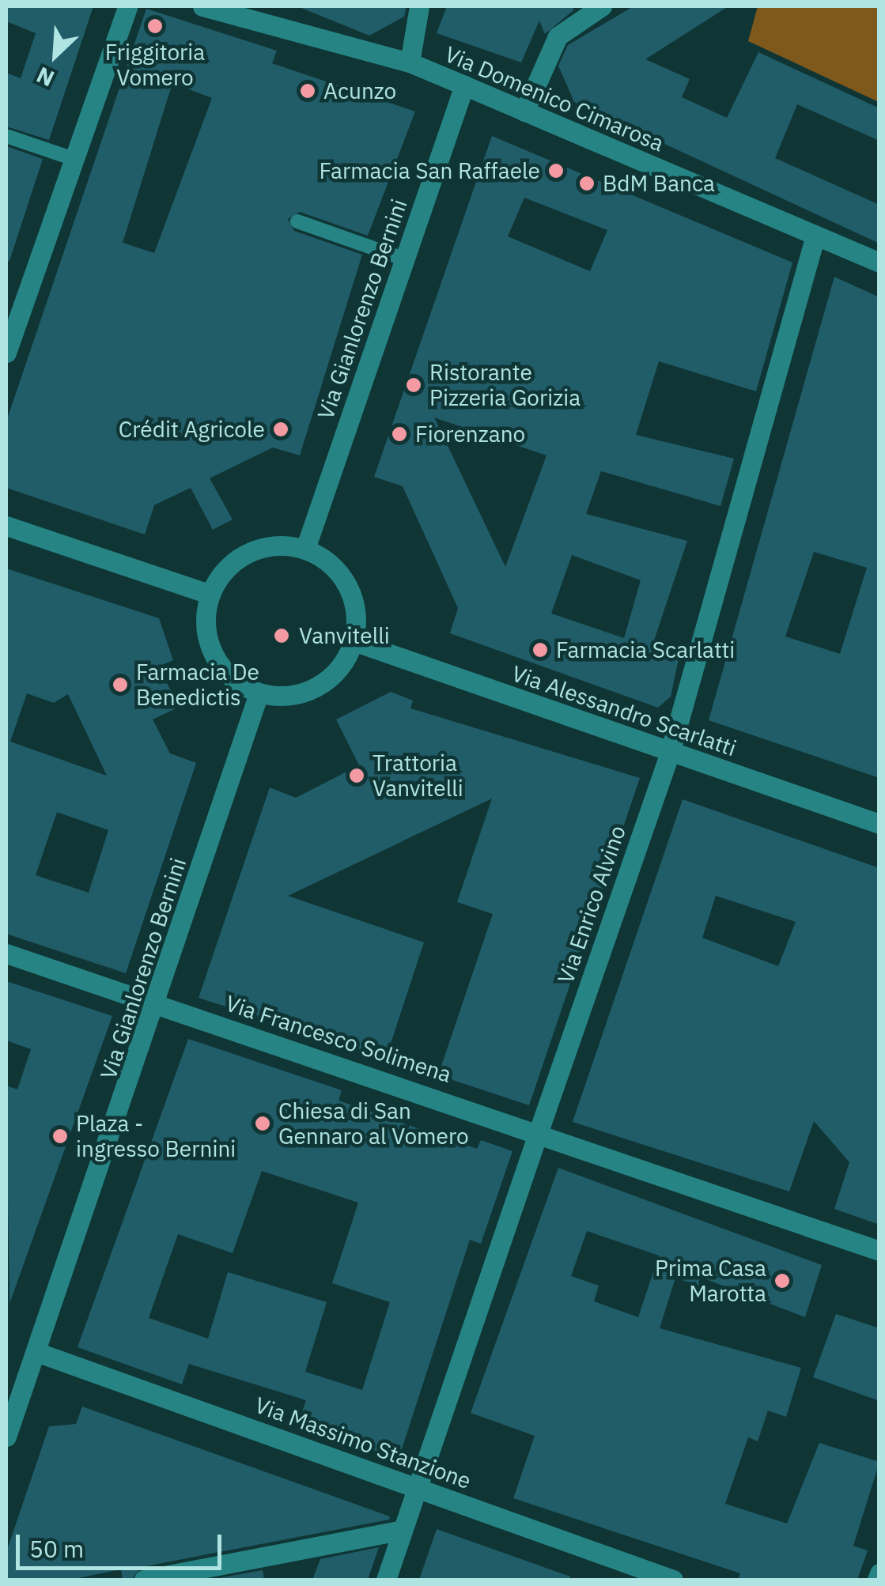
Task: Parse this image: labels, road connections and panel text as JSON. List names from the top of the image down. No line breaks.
{"streets":{"street":["Via Domenico Cimarosa","Via Gianlorenzo Bernini","Via Alessandro Scarlatti","Via Enrico Alvino","Via Francesco Solimena","Via Massimo Stanzione"]},"crossings":[["Via Domenico Cimarosa","Via Gianlorenzo Bernini"],["Via Domenico Cimarosa","Via Enrico Alvino"],["Via Gianlorenzo Bernini","Via Alessandro Scarlatti"],["Via Gianlorenzo Bernini","Via Francesco Solimena"],["Via Gianlorenzo Bernini","Via Massimo Stanzione"],["Via Alessandro Scarlatti","Via Enrico Alvino"],["Via Enrico Alvino","Via Francesco Solimena"],["Via Enrico Alvino","Via Massimo Stanzione"]],"places":["Friggitoria Vomero","Acunzo","Farmacia San Raffaele","BdM Banca","Ristorante Pizzeria Gorizia","Crédit Agricole","Fiorenzano","Vanvitelli","Farmacia Scarlatti","Farmacia De Benedictis","Trattoria Vanvitelli","Chiesa di San Gennaro al Vomero","Plaza - ingresso Bernini","Prima Casa Marotta"],"scale_bar":"50 m","north":"bottom left"}
